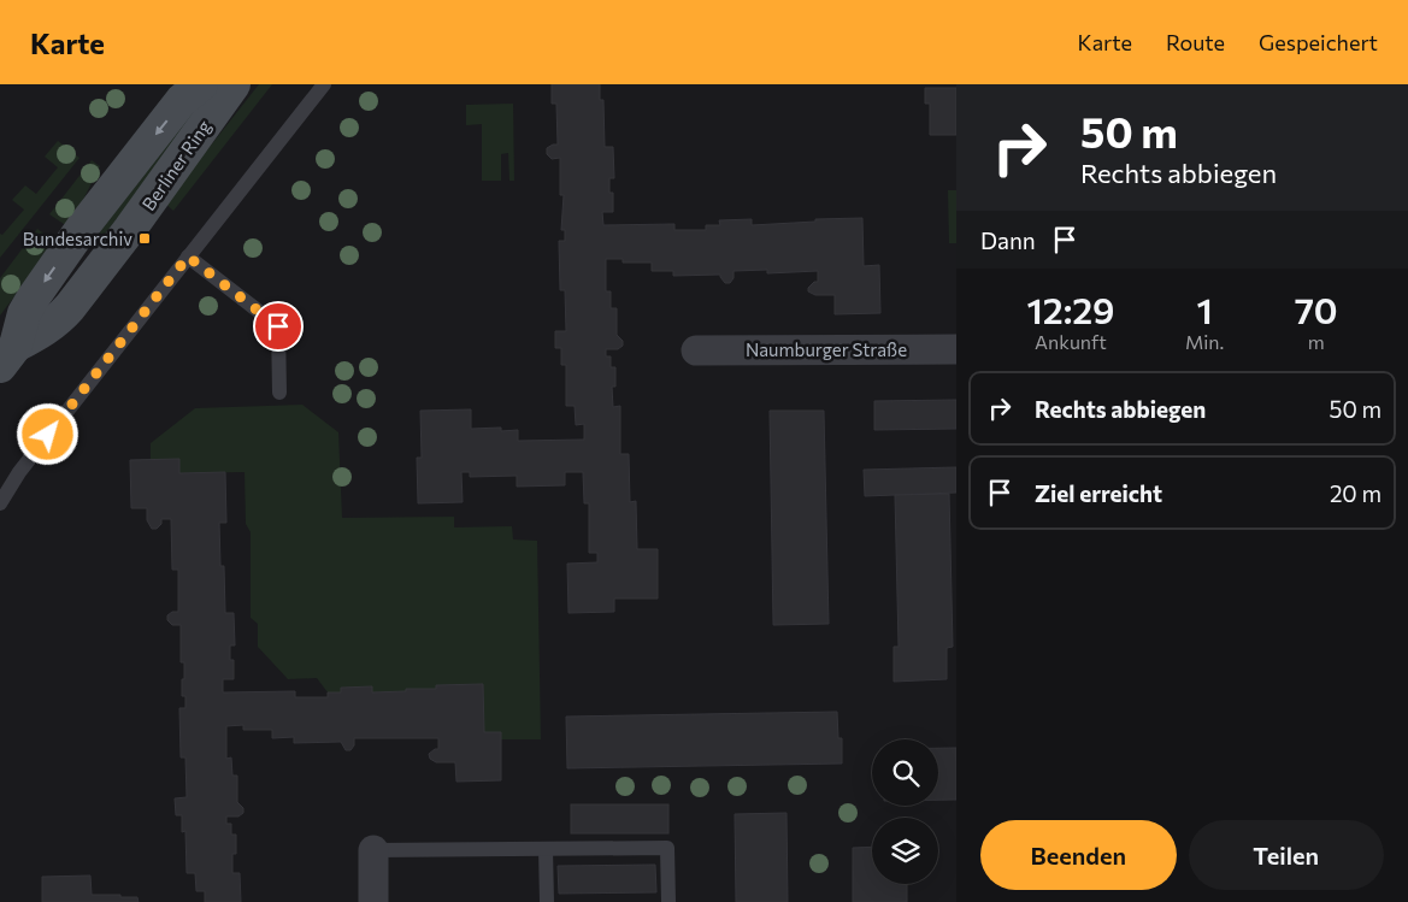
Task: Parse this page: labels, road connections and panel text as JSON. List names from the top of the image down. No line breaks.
{"streets":{"street":["Berliner Ring","Naumburger Straße"]},"places":{"transit":["Bundesarchiv"]},"page":{"header":"Karte","nav":["Karte","Route","Gespeichert"],"turn":["50 m","Rechts abbiegen"],"then":"Dann","eta":["12:29","Ankunft","1","Min.","70","m"],"list":[{"name":"Rechts abbiegen","value":"50 m"},{"name":"Ziel erreicht","value":"20 m"}],"buttons":["Beenden","Teilen"]}}
